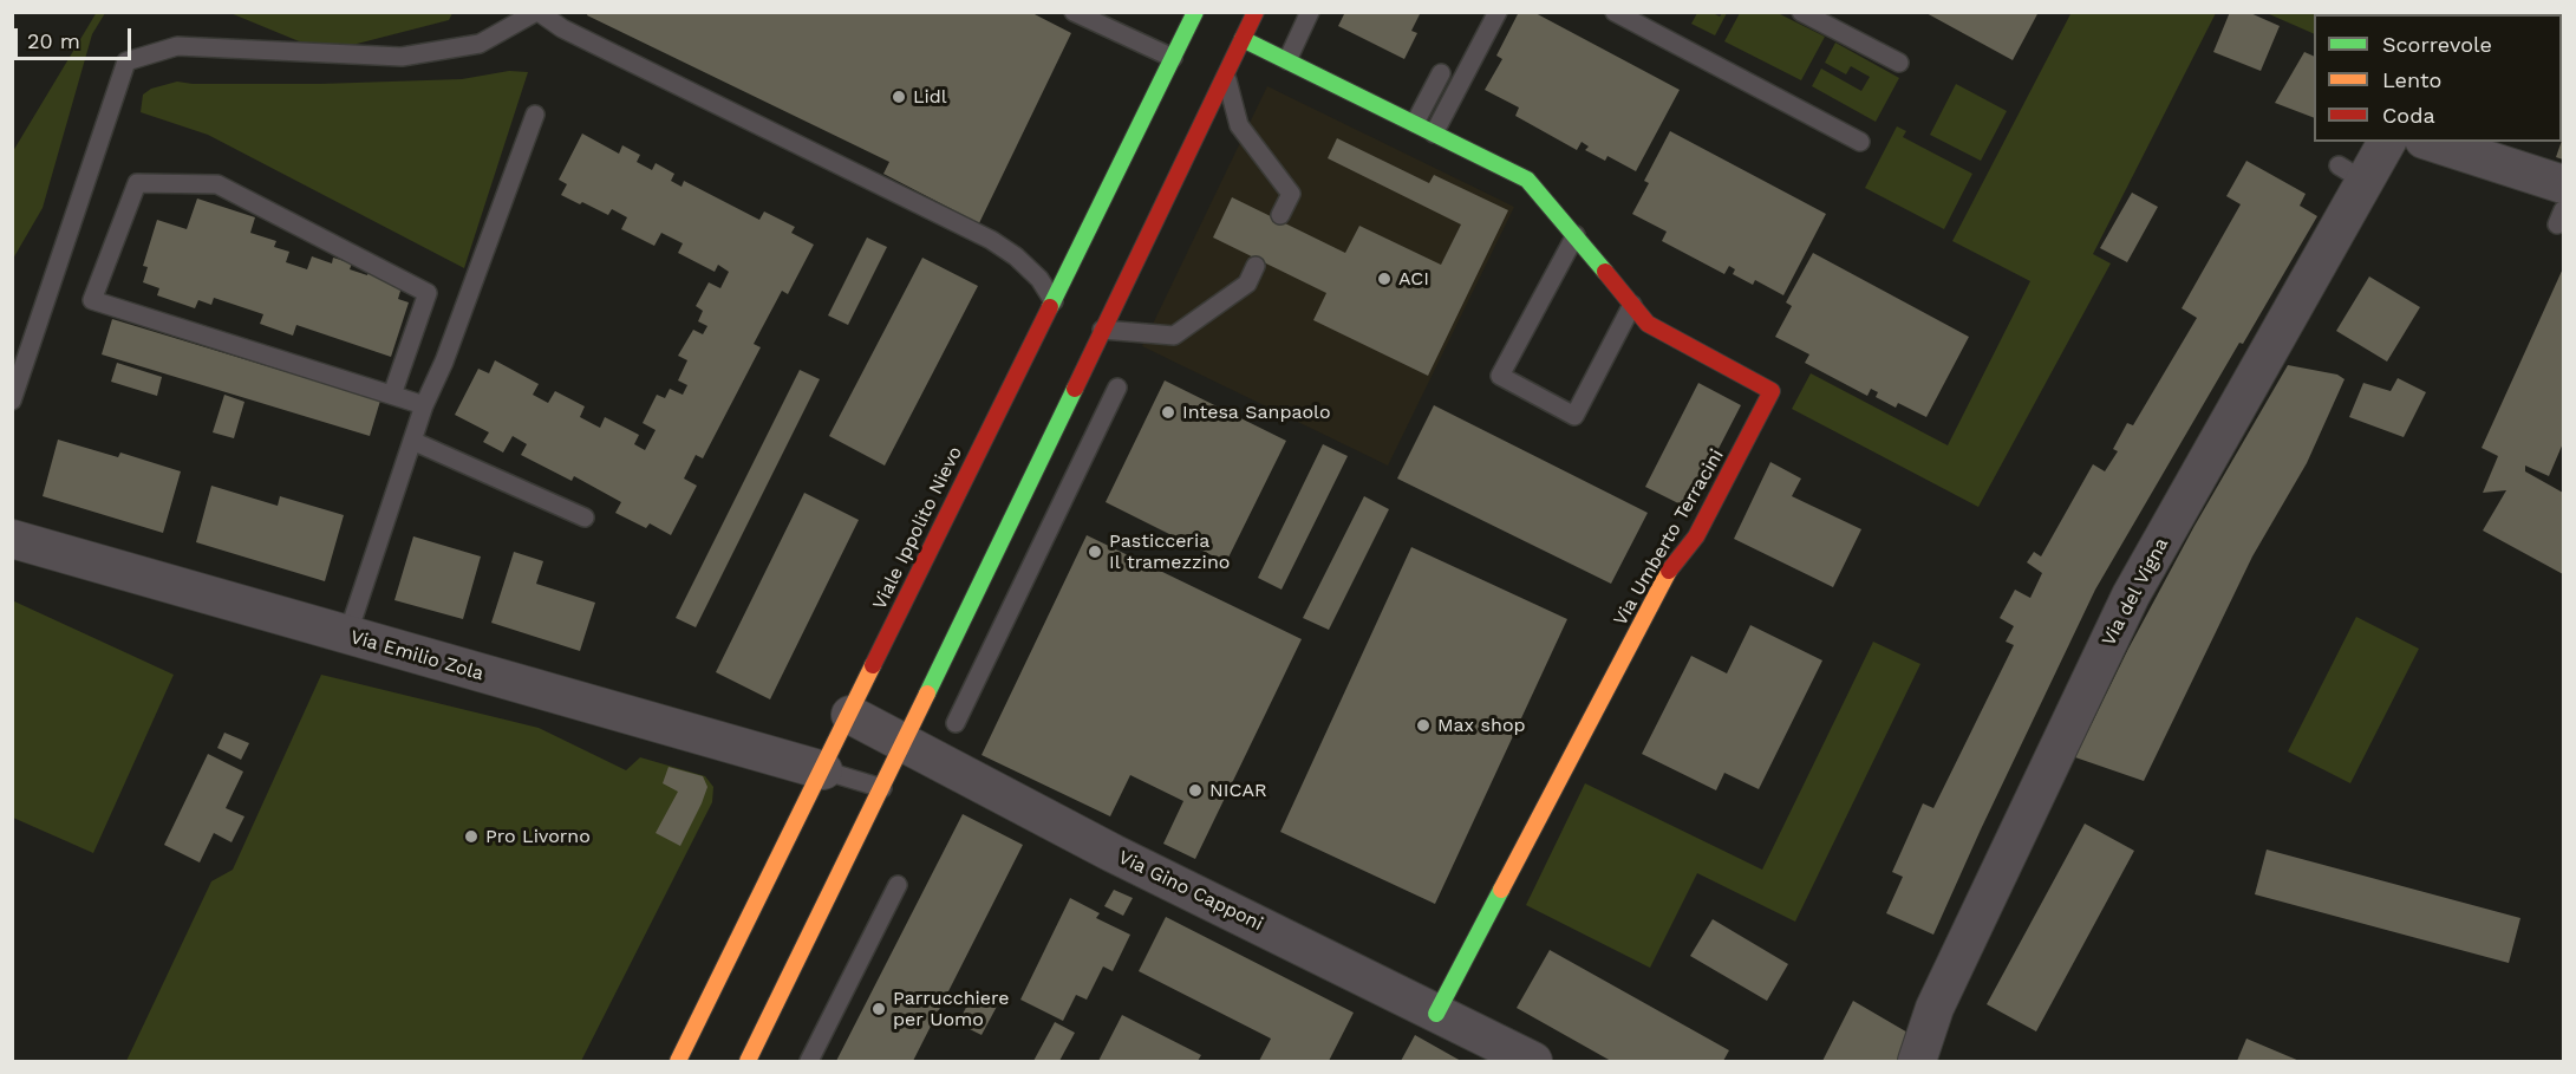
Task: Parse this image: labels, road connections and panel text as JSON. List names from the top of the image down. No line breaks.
{"streets":{"main road":["Viale Ippolito Nievo","Via Umberto Terracini"],"street":["Via del Vigna","Via Emilio Zola","Via Gino Capponi"]},"crossings":[["Viale Ippolito Nievo","Via Emilio Zola"],["Viale Ippolito Nievo","Via Gino Capponi"],["Via Umberto Terracini","Via Gino Capponi"]],"places":["Lidl","ACI","Intesa Sanpaolo","Pasticceria Il tramezzino","Max shop","NICAR","Pro Livorno","Parrucchiere per Uomo"],"legend":["Scorrevole","Lento","Coda"],"scale_bar":"20 m"}
